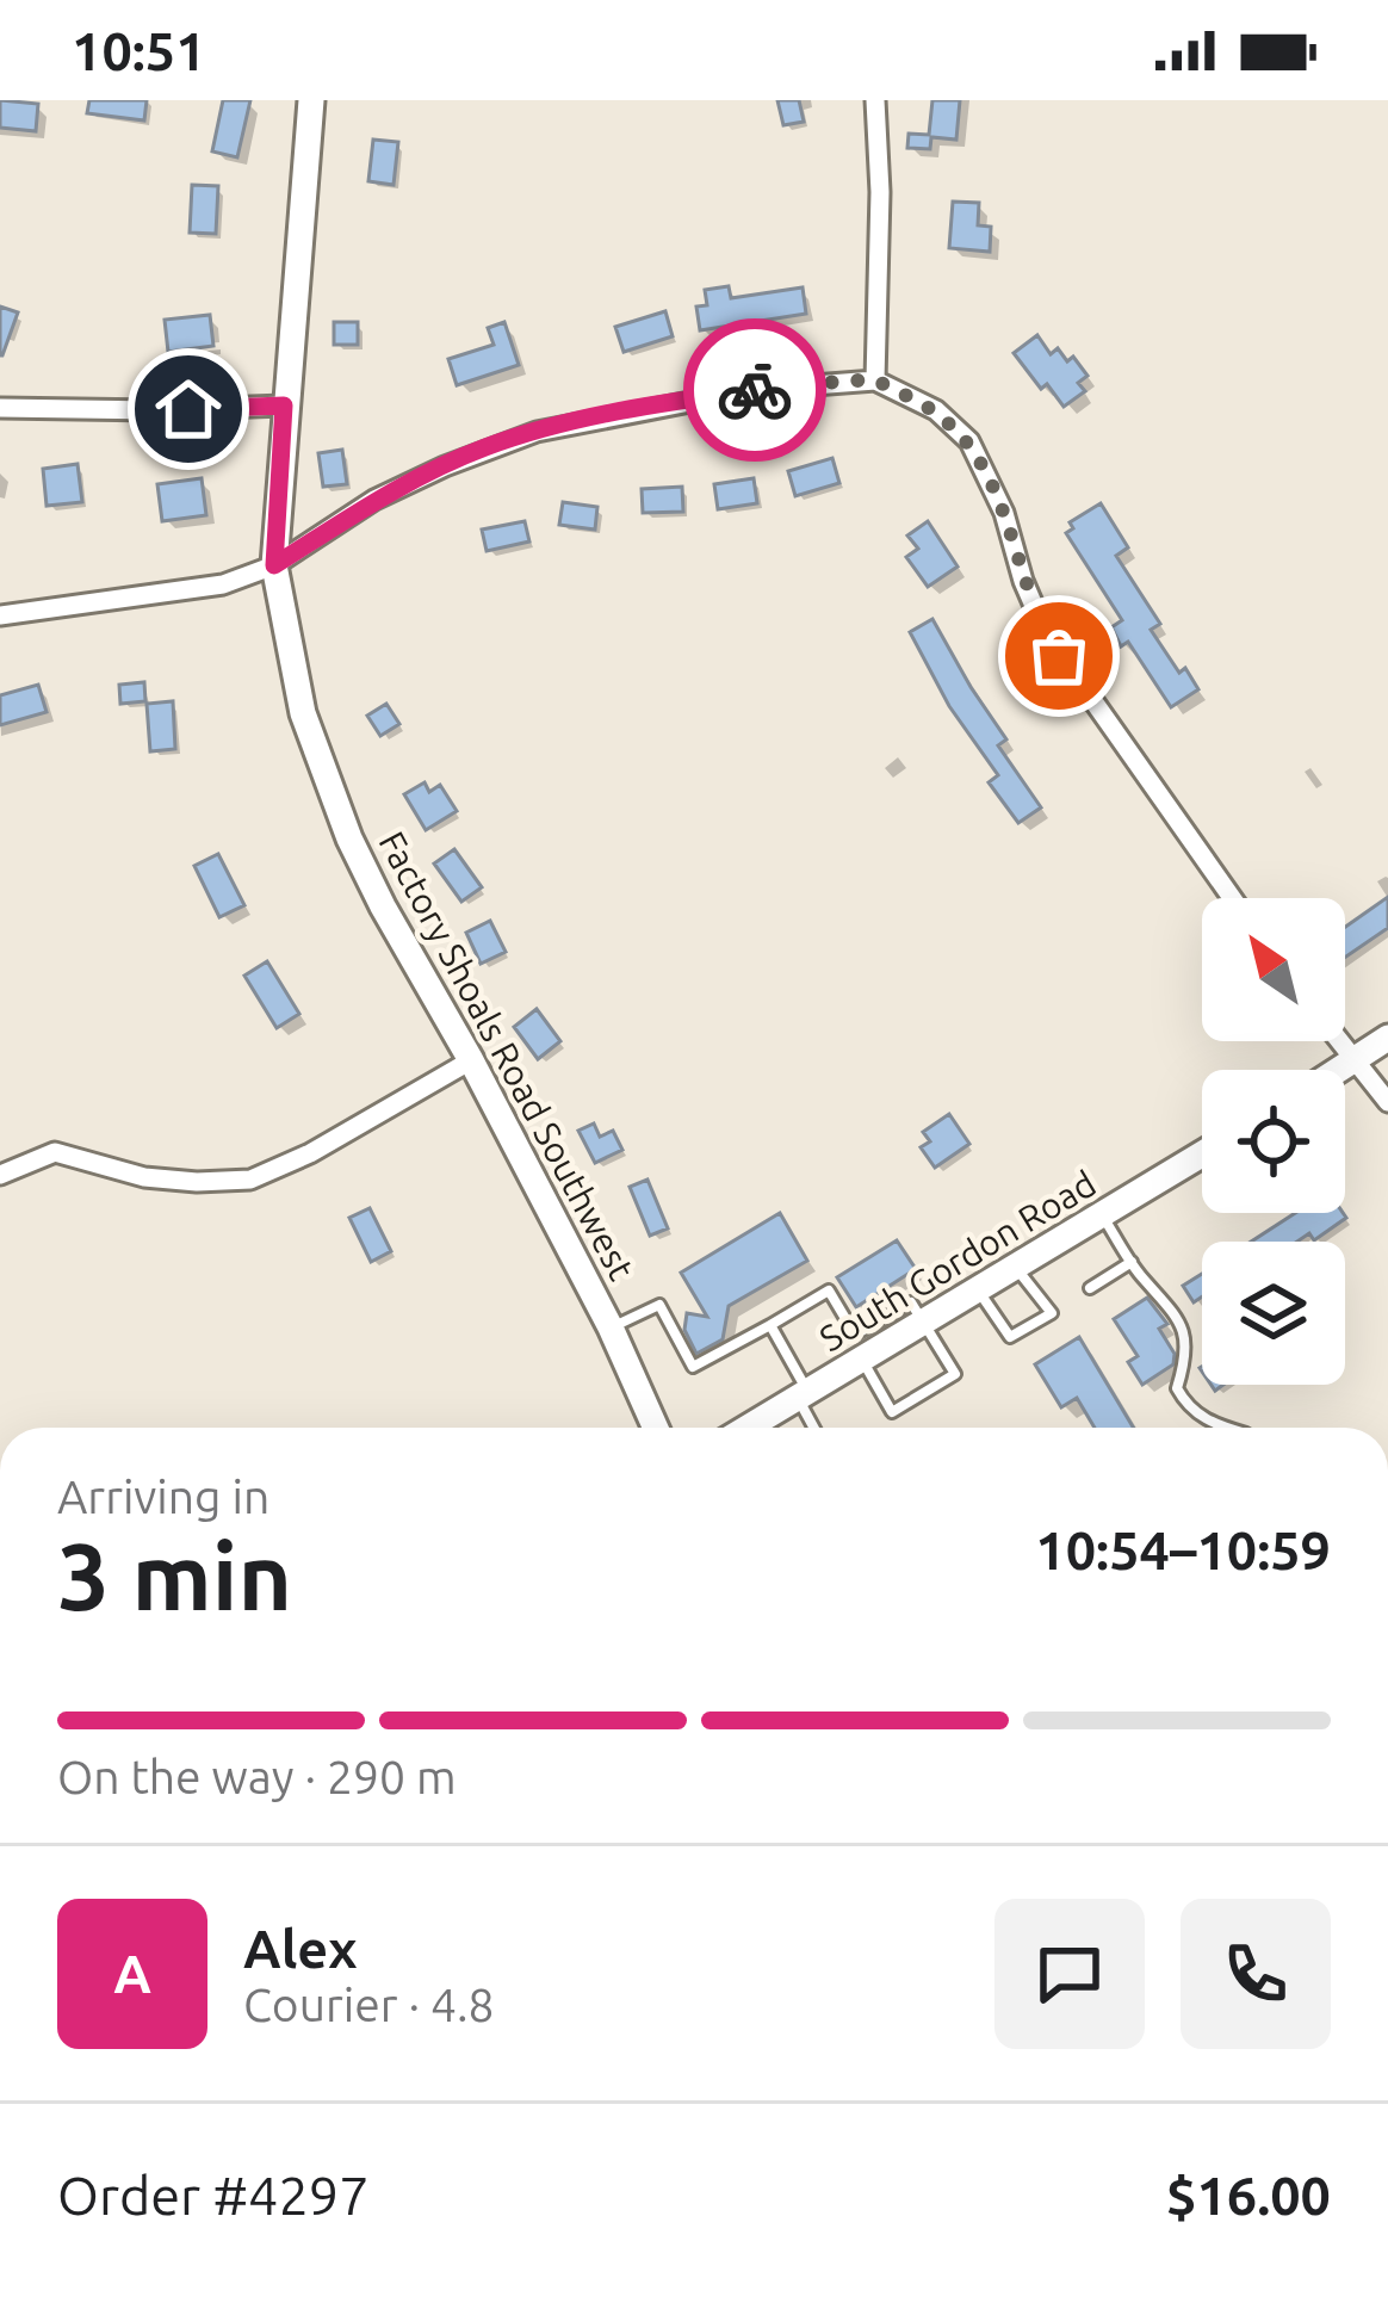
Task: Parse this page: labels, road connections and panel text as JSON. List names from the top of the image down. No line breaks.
{"streets":{"street":["Factory Shoals Road Southwest","South Gordon Road"]},"north":"top left","page":{"status":"10:51","heading":["3 min","Arriving in","10:54–10:59"],"panel":["Alex","Courier · 4.8","Order #4297","$16.00"],"bar":"On the way · 290 m","round":"A"}}
